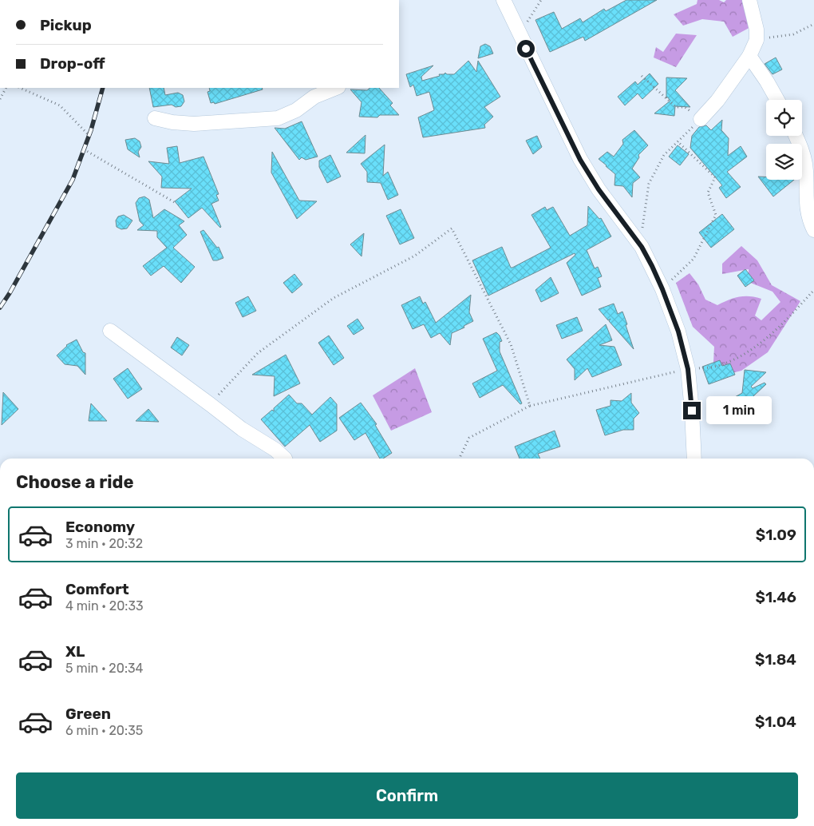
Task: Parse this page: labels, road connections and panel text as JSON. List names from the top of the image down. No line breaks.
{"page":{"banner":["Pickup","Drop-off"],"bubble":"1 min","heading":"Choose a ride","list":[{"name":"Economy","note":"3 min · 20:32","value":"$1.09"},{"name":"Comfort","note":"4 min · 20:33","value":"$1.46"},{"name":"XL","note":"5 min · 20:34","value":"$1.84"},{"name":"Green","note":"6 min · 20:35","value":"$1.04"}],"buttons":"Confirm"}}
